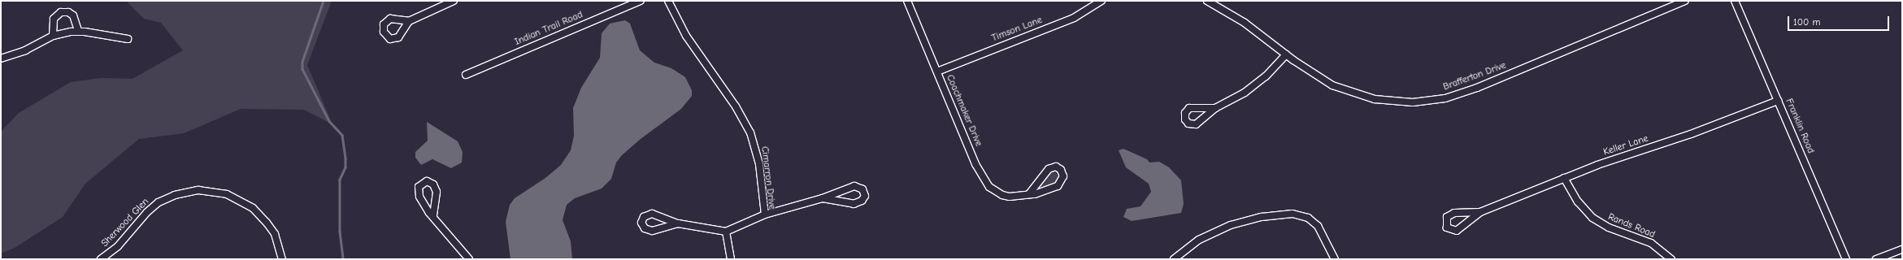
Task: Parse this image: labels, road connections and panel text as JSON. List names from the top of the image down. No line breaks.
{"streets":{"street":["Indian Trail Road","Timson Lane","Brafferton Drive","Coachmaker Drive","Franklin Road","Keller Lane","Cimarron Drive","Sherwood Glen","Rands Road"]},"crossings":[["Timson Lane","Coachmaker Drive"],["Franklin Road","Keller Lane"],["Keller Lane","Rands Road"]],"scale_bar":"100 m"}
